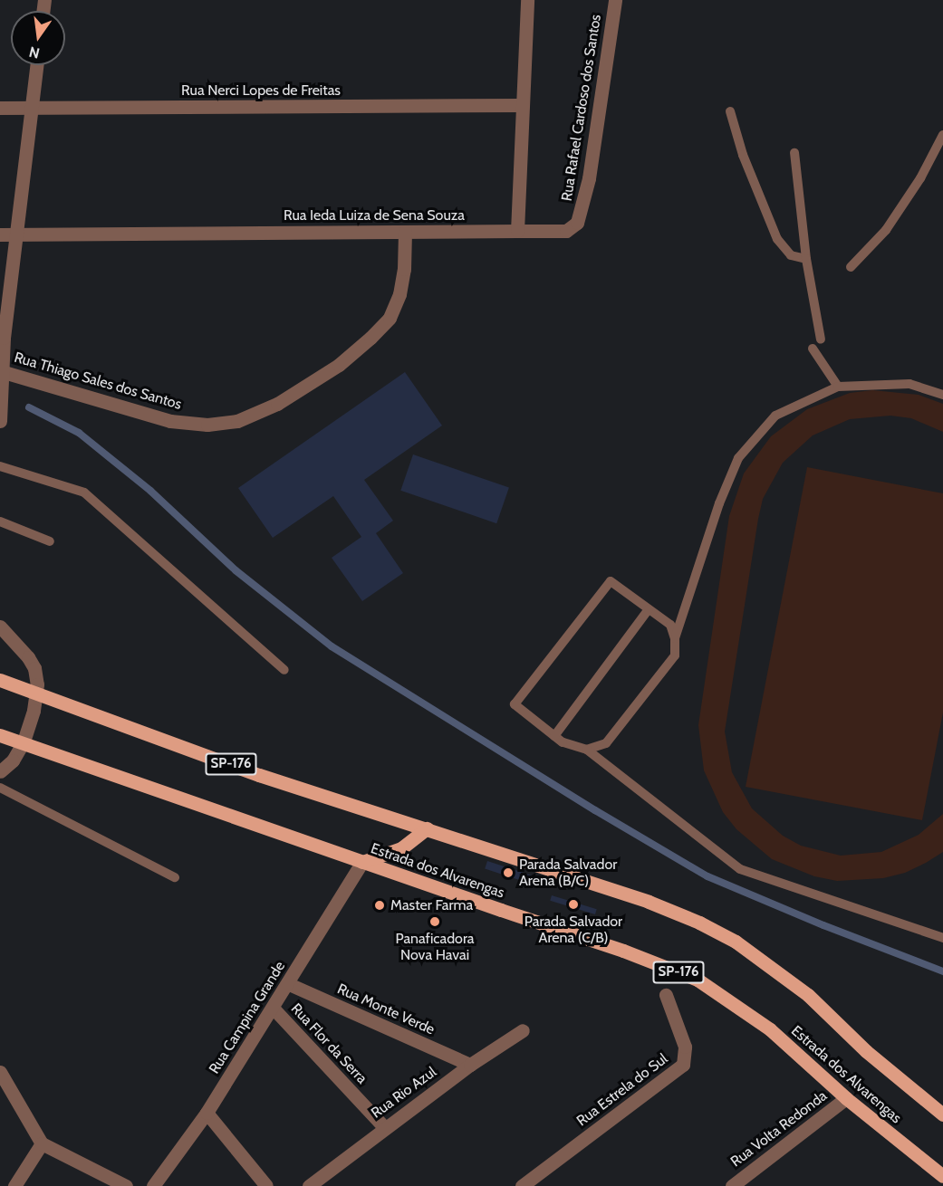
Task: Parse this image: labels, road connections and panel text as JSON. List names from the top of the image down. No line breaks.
{"streets":{"main road":["SP-176","Estrada dos Alvarengas"],"street":["Rua Nerci Lopes de Freitas","Rua Rafael Cardoso dos Santos","Rua Ieda Luiza de Sena Souza","Rua Thiago Sales dos Santos","Rua Monte Verde","Rua Campina Grande","Rua Flor da Serra","Rua Estrela do Sul","Rua Rio Azul","Rua Volta Redonda"]},"crossings":[["Rua Rafael Cardoso dos Santos","Rua Ieda Luiza de Sena Souza"],["Rua Ieda Luiza de Sena Souza","Rua Thiago Sales dos Santos"],["Estrada dos Alvarengas","Rua Campina Grande"],["Estrada dos Alvarengas","Rua Volta Redonda"],["Rua Monte Verde","Rua Campina Grande"],["Rua Monte Verde","Rua Rio Azul"],["Rua Campina Grande","Rua Flor da Serra"],["Rua Flor da Serra","Rua Rio Azul"]],"places":["Parada Salvador Arena (B/C)","Parada Salvador Arena (C/B)","Master Farma","Panaficadora Nova Havai"],"north":"bottom"}
